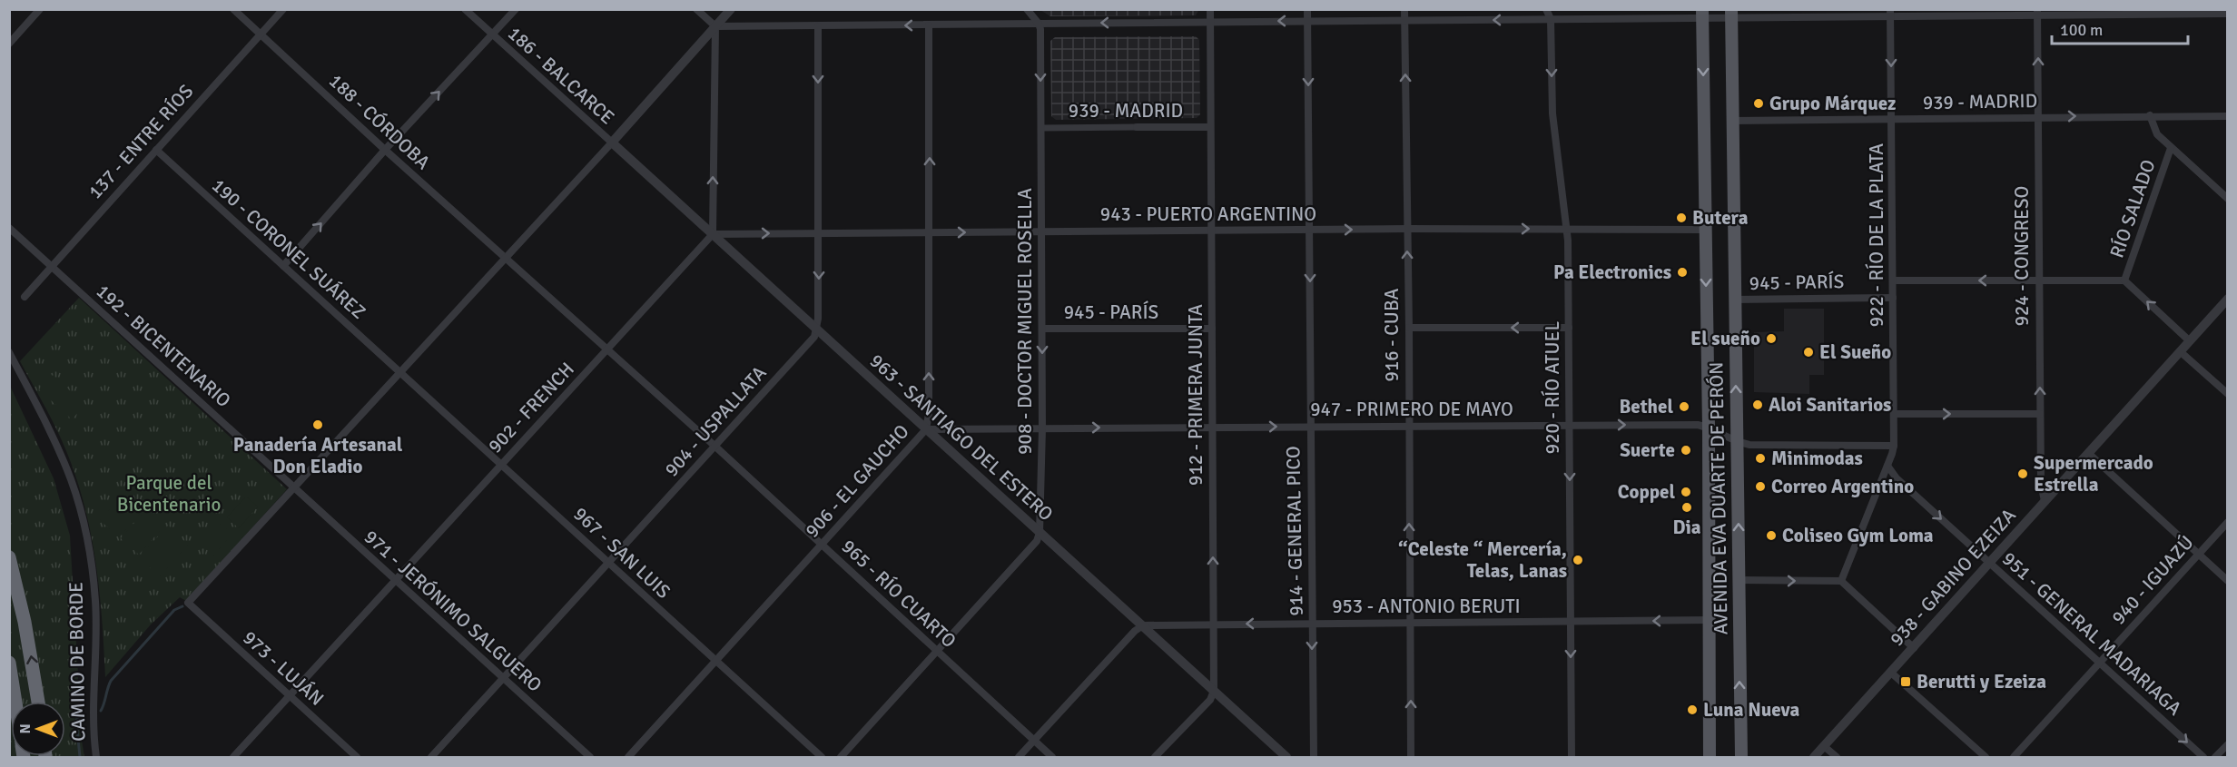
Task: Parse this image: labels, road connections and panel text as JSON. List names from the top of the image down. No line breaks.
{"streets":{"main road":["AVENIDA EVA DUARTE DE PERÓN"],"street":["186 - BALCARCE","939 - MADRID","188 - CÓRDOBA","137 - ENTRE RÍOS","RÍO SALADO","943 - PUERTO ARGENTINO","922 - RÍO DE LA PLATA","190 - CORONEL SUÁREZ","924 - CONGRESO","945 - PARÍS","908 - DOCTOR MIGUEL ROSELLA","916 - CUBA","192 - BICENTENARIO","920 - RÍO ATUEL","912 - PRIMERA JUNTA","902 - FRENCH","947 - PRIMERO DE MAYO","904 - USPALLATA","963 - SANTIAGO DEL ESTERO","906 - EL GAUCHO","914 - GENERAL PICO","967 - SAN LUIS","938 - GABINO EZEIZA","940 - IGUAZÚ","965 - RÍO CUARTO","953 - ANTONIO BERUTI","971 - JERÓNIMO SALGUERO","951 - GENERAL MADARIAGA","CAMINO DE BORDE","973 - LUJÁN"]},"crossings":[["186 - BALCARCE","963 - SANTIAGO DEL ESTERO"],["939 - MADRID","922 - RÍO DE LA PLATA"],["939 - MADRID","924 - CONGRESO"],["939 - MADRID","908 - DOCTOR MIGUEL ROSELLA"],["939 - MADRID","912 - PRIMERA JUNTA"],["939 - MADRID","AVENIDA EVA DUARTE DE PERÓN"],["188 - CÓRDOBA","137 - ENTRE RÍOS"],["188 - CÓRDOBA","965 - RÍO CUARTO"],["137 - ENTRE RÍOS","190 - CORONEL SUÁREZ"],["137 - ENTRE RÍOS","192 - BICENTENARIO"],["943 - PUERTO ARGENTINO","908 - DOCTOR MIGUEL ROSELLA"],["943 - PUERTO ARGENTINO","916 - CUBA"],["943 - PUERTO ARGENTINO","920 - RÍO ATUEL"],["943 - PUERTO ARGENTINO","912 - PRIMERA JUNTA"],["943 - PUERTO ARGENTINO","902 - FRENCH"],["943 - PUERTO ARGENTINO","963 - SANTIAGO DEL ESTERO"],["943 - PUERTO ARGENTINO","906 - EL GAUCHO"],["943 - PUERTO ARGENTINO","AVENIDA EVA DUARTE DE PERÓN"],["943 - PUERTO ARGENTINO","914 - GENERAL PICO"],["922 - RÍO DE LA PLATA","945 - PARÍS"],["922 - RÍO DE LA PLATA","947 - PRIMERO DE MAYO"],["922 - RÍO DE LA PLATA","951 - GENERAL MADARIAGA"],["190 - CORONEL SUÁREZ","967 - SAN LUIS"],["924 - CONGRESO","938 - GABINO EZEIZA"],["945 - PARÍS","908 - DOCTOR MIGUEL ROSELLA"],["945 - PARÍS","912 - PRIMERA JUNTA"],["945 - PARÍS","AVENIDA EVA DUARTE DE PERÓN"],["908 - DOCTOR MIGUEL ROSELLA","947 - PRIMERO DE MAYO"],["908 - DOCTOR MIGUEL ROSELLA","963 - SANTIAGO DEL ESTERO"],["916 - CUBA","947 - PRIMERO DE MAYO"],["916 - CUBA","953 - ANTONIO BERUTI"],["192 - BICENTENARIO","971 - JERÓNIMO SALGUERO"],["192 - BICENTENARIO","973 - LUJÁN"],["920 - RÍO ATUEL","947 - PRIMERO DE MAYO"],["920 - RÍO ATUEL","953 - ANTONIO BERUTI"],["912 - PRIMERA JUNTA","947 - PRIMERO DE MAYO"],["912 - PRIMERA JUNTA","963 - SANTIAGO DEL ESTERO"],["912 - PRIMERA JUNTA","953 - ANTONIO BERUTI"],["902 - FRENCH","963 - SANTIAGO DEL ESTERO"],["902 - FRENCH","967 - SAN LUIS"],["902 - FRENCH","965 - RÍO CUARTO"],["902 - FRENCH","971 - JERÓNIMO SALGUERO"],["902 - FRENCH","973 - LUJÁN"],["947 - PRIMERO DE MAYO","963 - SANTIAGO DEL ESTERO"],["947 - PRIMERO DE MAYO","906 - EL GAUCHO"],["947 - PRIMERO DE MAYO","AVENIDA EVA DUARTE DE PERÓN"],["947 - PRIMERO DE MAYO","914 - GENERAL PICO"],["904 - USPALLATA","963 - SANTIAGO DEL ESTERO"],["904 - USPALLATA","967 - SAN LUIS"],["904 - USPALLATA","965 - RÍO CUARTO"],["904 - USPALLATA","971 - JERÓNIMO SALGUERO"],["963 - SANTIAGO DEL ESTERO","906 - EL GAUCHO"],["963 - SANTIAGO DEL ESTERO","953 - ANTONIO BERUTI"],["906 - EL GAUCHO","967 - SAN LUIS"],["906 - EL GAUCHO","965 - RÍO CUARTO"],["AVENIDA EVA DUARTE DE PERÓN","953 - ANTONIO BERUTI"],["914 - GENERAL PICO","953 - ANTONIO BERUTI"],["938 - GABINO EZEIZA","951 - GENERAL MADARIAGA"],["940 - IGUAZÚ","951 - GENERAL MADARIAGA"],["971 - JERÓNIMO SALGUERO","973 - LUJÁN"]],"one_way":["943 - PUERTO ARGENTINO","924 - CONGRESO","908 - DOCTOR MIGUEL ROSELLA","916 - CUBA","920 - RÍO ATUEL","947 - PRIMERO DE MAYO","906 - EL GAUCHO","914 - GENERAL PICO","953 - ANTONIO BERUTI","951 - GENERAL MADARIAGA"],"parks":["Parque del Bicentenario"],"places":{"other":["Grupo Márquez","Butera","Pa Electronics","El sueño","El Sueño","Aloi Sanitarios","Bethel","Panadería Artesanal Don Eladio","Suerte","Minimodas","Supermercado Estrella","Correo Argentino","Coppel","Dia","Coliseo Gym Loma","“Celeste “ Mercería, Telas, Lanas","Luna Nueva"],"transit":["Berutti y Ezeiza"]},"scale_bar":"100 m","north":"left"}
